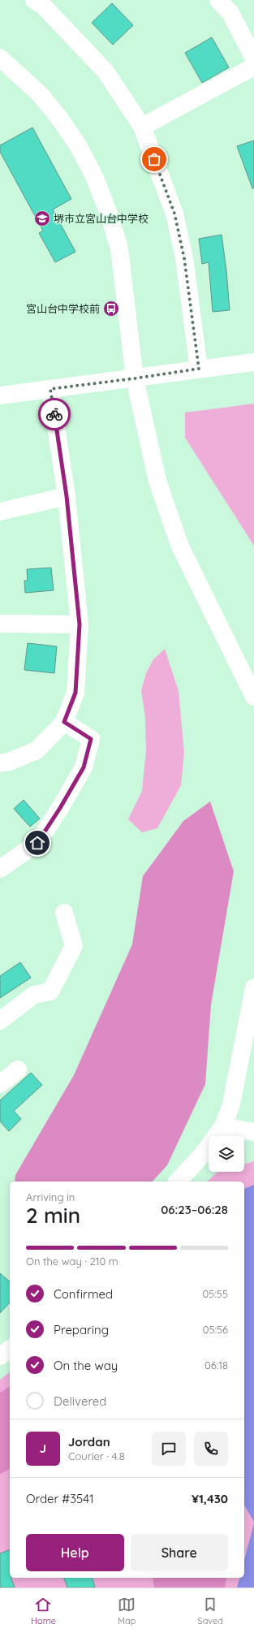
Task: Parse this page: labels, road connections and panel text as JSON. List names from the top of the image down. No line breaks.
{"places":{"school or university":["堺市立宮山台中学校"],"bus stop":["宮山台中学校前"]},"page":{"heading":["2 min","Arriving in","06:23–06:28"],"panel":["Jordan","Courier · 4.8","Order #3541","¥1,430"],"bar":"On the way · 210 m","list":[["Confirmed","05:55"],["Preparing","05:56"],["On the way","06:18"],"Delivered"],"round":"J","buttons":["Help","Share"],"tabs":["Home","Map","Saved"]}}
